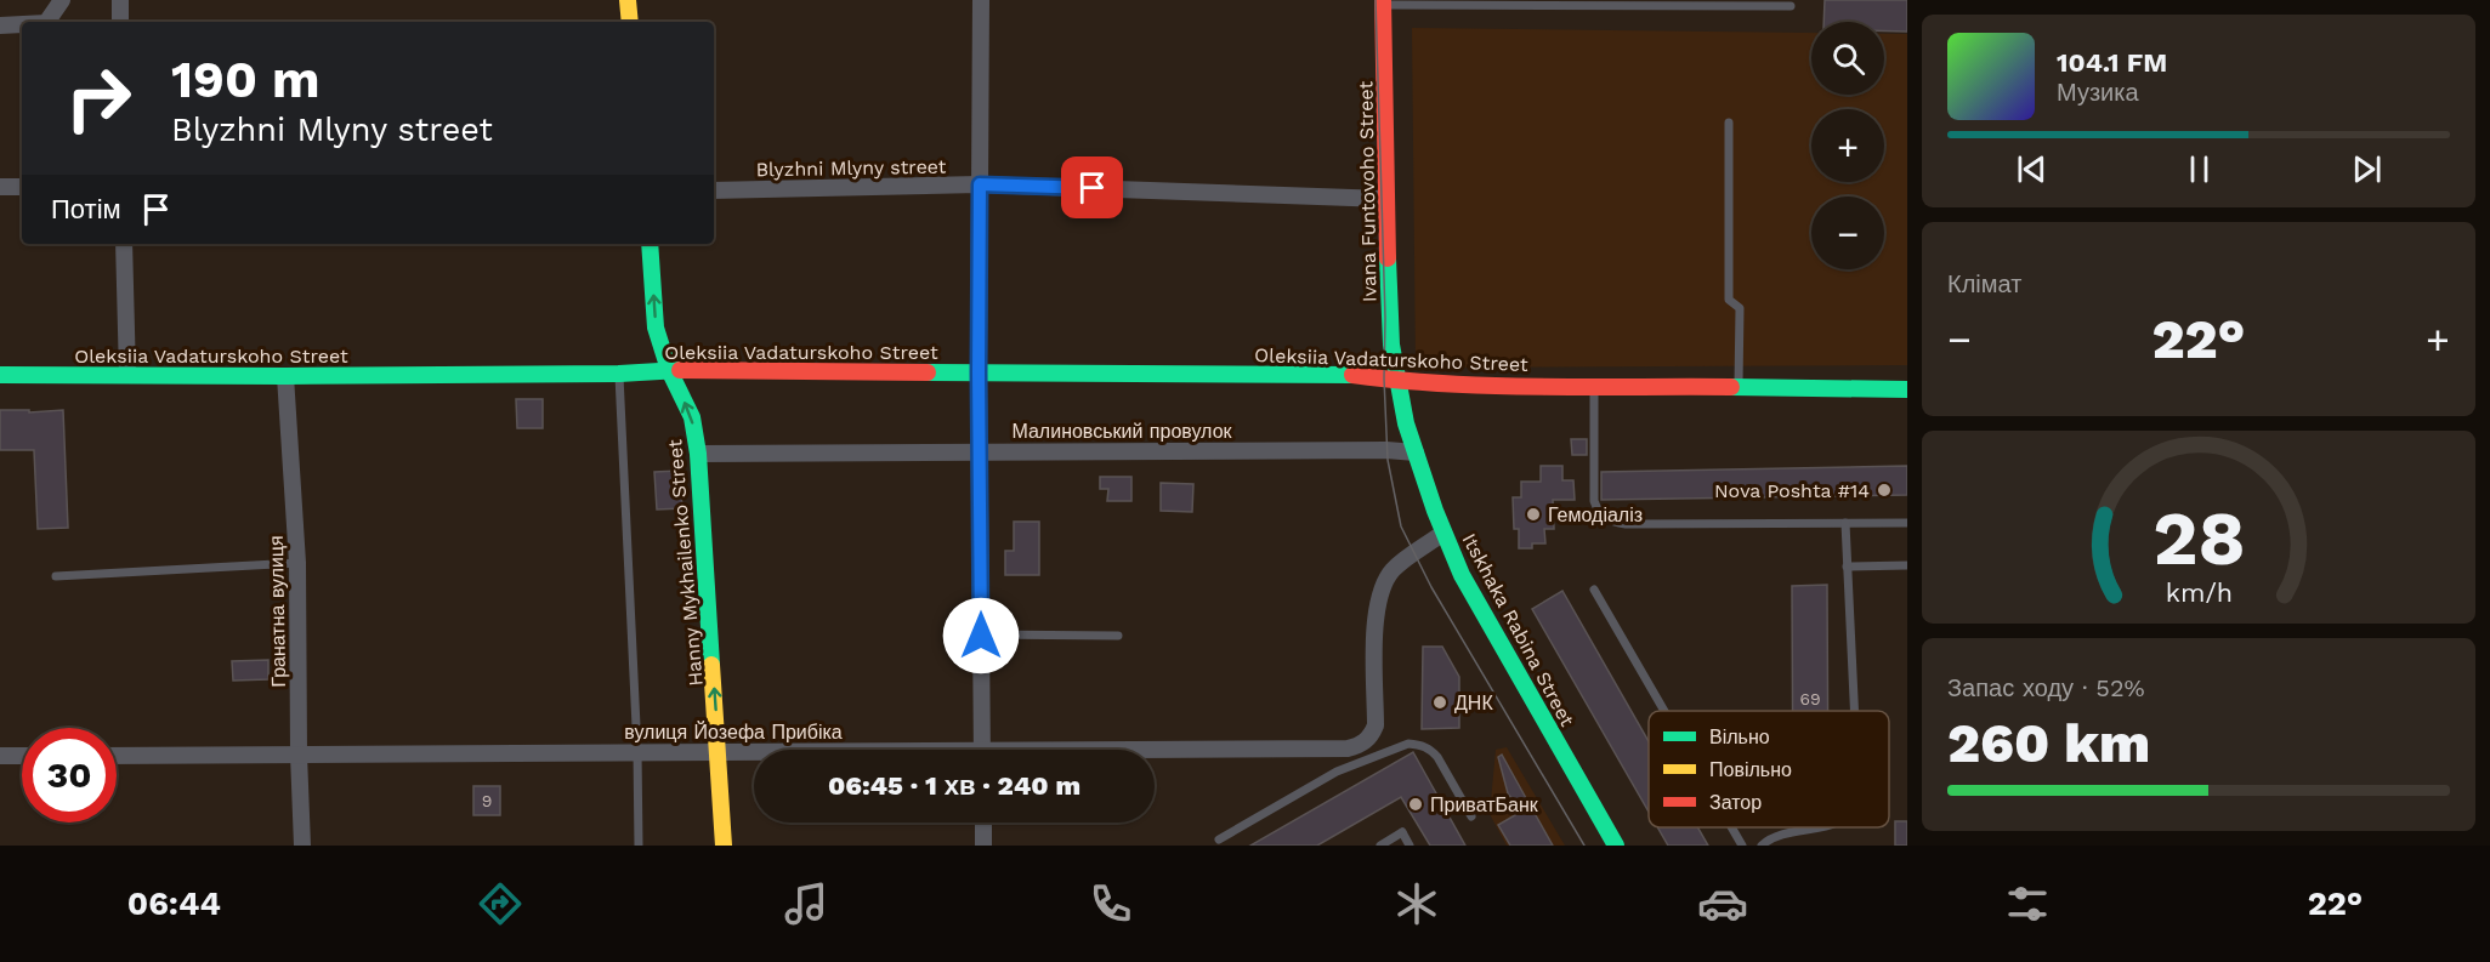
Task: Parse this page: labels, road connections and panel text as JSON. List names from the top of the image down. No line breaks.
{"streets":{"main road":["Ivana Funtovoho Street","Oleksiia Vadaturskoho Street","Hanny Mykhailenko Street","Itskhaka Rabina Street"],"street":["Blyzhni Mlyny street","Малиновський провулок","Гранатна вулиця","вулиця Йозефа Прибіка"]},"crossings":[["Blyzhni Mlyny street","Ivana Funtovoho Street"],["Ivana Funtovoho Street","Oleksiia Vadaturskoho Street"],["Ivana Funtovoho Street","Itskhaka Rabina Street"],["Oleksiia Vadaturskoho Street","Hanny Mykhailenko Street"],["Oleksiia Vadaturskoho Street","Гранатна вулиця"],["Oleksiia Vadaturskoho Street","Itskhaka Rabina Street"],["Малиновський провулок","Hanny Mykhailenko Street"],["Малиновський провулок","Itskhaka Rabina Street"],["Hanny Mykhailenko Street","вулиця Йозефа Прибіка"],["Гранатна вулиця","вулиця Йозефа Прибіка"]],"one_way":["Hanny Mykhailenko Street"],"places":["Nova Poshta #14","Гемодіаліз","ДНК","ПриватБанк"],"house_numbers":["69","9"],"legend":["Вільно","Повільно","Затор"],"page":{"map_buttons":["+","−"],"turn":["190 m","Blyzhni Mlyny street"],"song":["104.1 FM","Музика"],"then":"Потім","tile":["Клімат",["Запас ходу · 52%","260 km"]],"heat":["−","22°","+"],"limit":"30","trip":"06:45 · 1 хв · 240 m","tabs":["06:44","22°"],"gauge":["28","km/h"]}}
